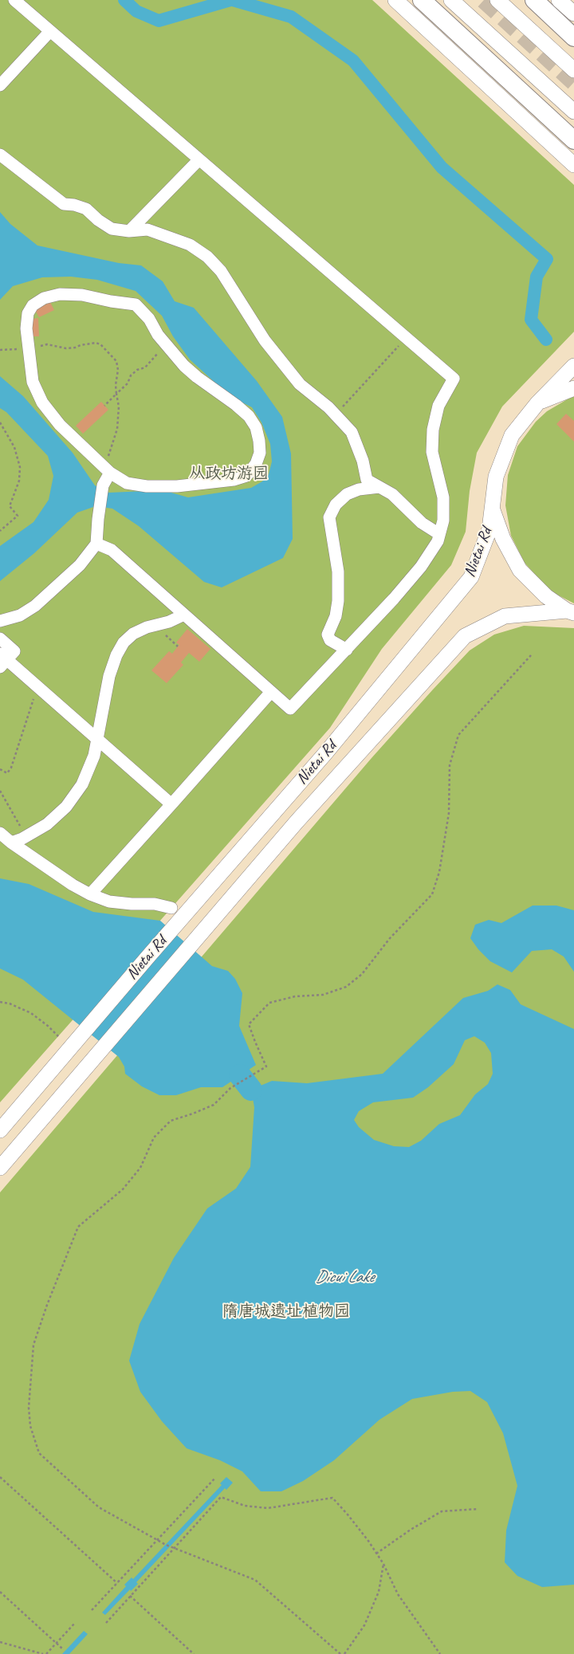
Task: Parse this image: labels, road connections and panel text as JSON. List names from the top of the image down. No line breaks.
{"streets":{"main road":["Nietai Rd"]},"water":["Dicui Lake"],"parks":["从政坊游园","隋唐城遗址植物园"]}
